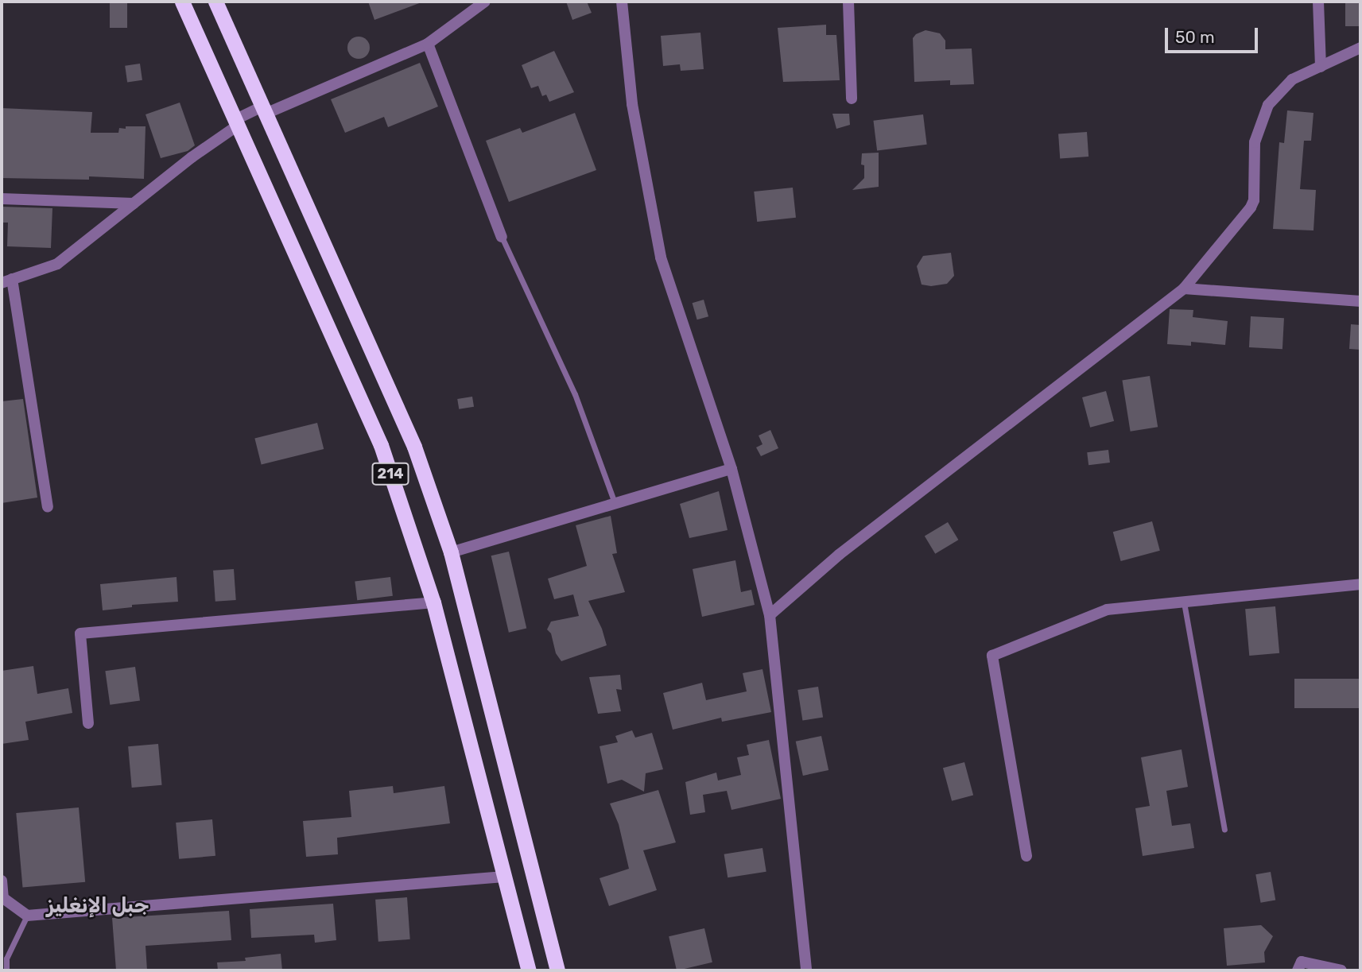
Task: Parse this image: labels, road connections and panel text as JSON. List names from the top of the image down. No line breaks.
{"streets":{"highway":["214"]},"districts":["جبل الإنغليز"],"scale_bar":"50 m"}
